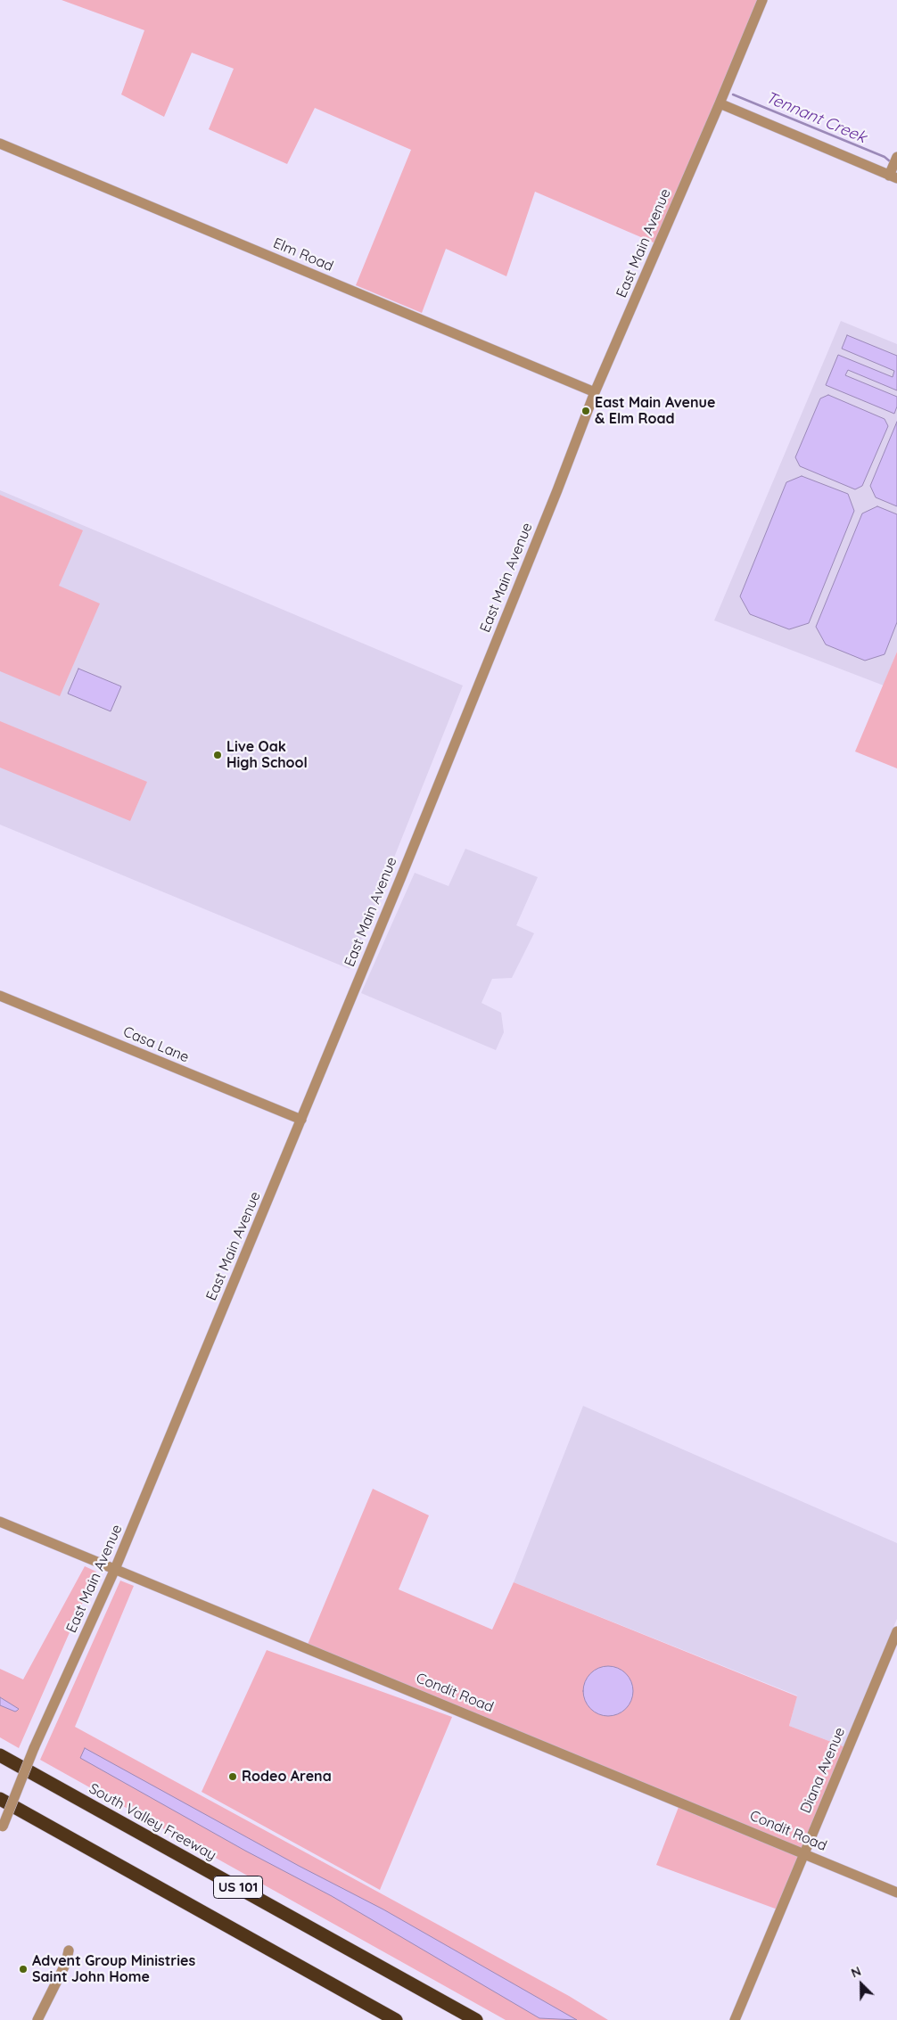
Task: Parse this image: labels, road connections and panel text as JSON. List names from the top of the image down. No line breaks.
{"streets":{"highway":["South Valley Freeway","US 101"],"street":["East Main Avenue","Elm Road","Casa Lane","Condit Road","Diana Avenue"]},"crossings":[["East Main Avenue","Elm Road"],["East Main Avenue","Casa Lane"],["East Main Avenue","Condit Road"],["Condit Road","Diana Avenue"]],"water":["Tennant Creek"],"places":["East Main Avenue & Elm Road","Live Oak High School","Rodeo Arena","Advent Group Ministries Saint John Home"],"north":"top left"}
